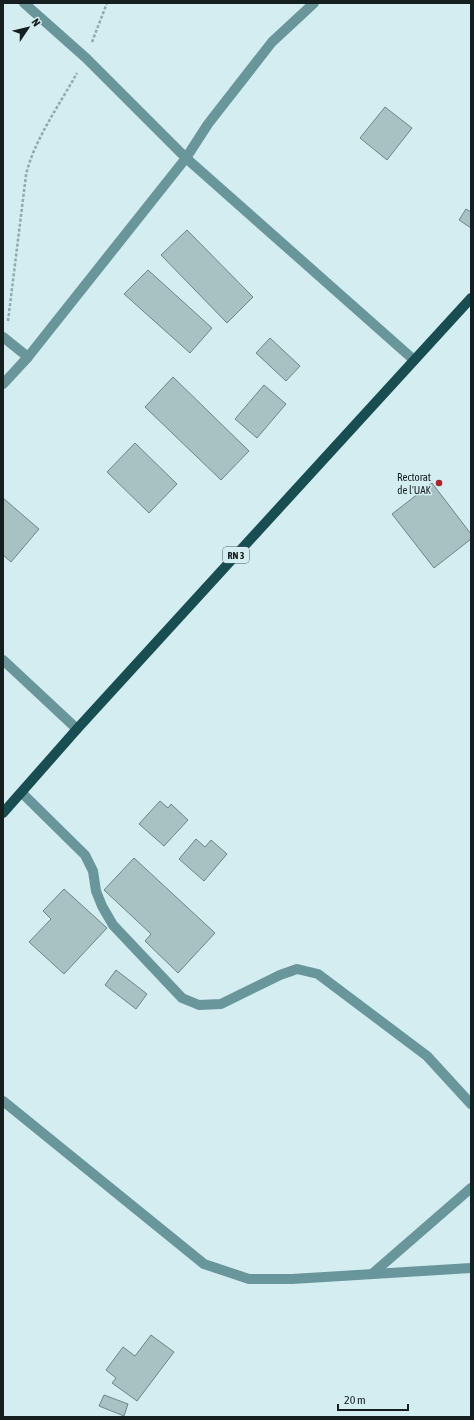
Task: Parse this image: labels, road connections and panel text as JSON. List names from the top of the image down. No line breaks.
{"streets":{"main road":["RN 3"]},"places":["Rectorat de l'UAK"],"scale_bar":"20 m","north":"top right"}
